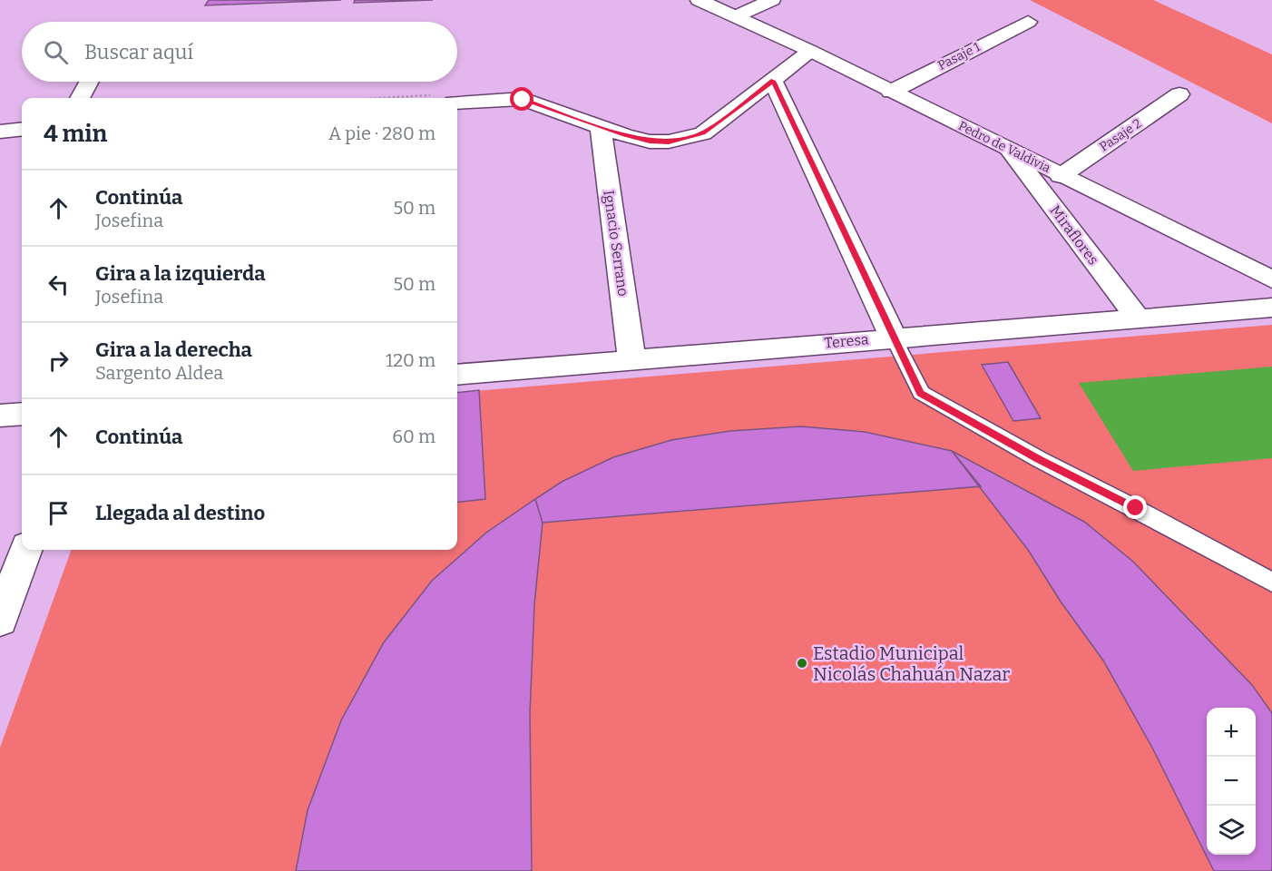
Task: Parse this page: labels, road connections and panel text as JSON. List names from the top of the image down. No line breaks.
{"streets":{"street":["Pasaje 1","Pasaje 2","Pedro de Valdivia","Miraflores","Ignacio Serrano","Teresa"]},"crossings":[["Pasaje 1","Pedro de Valdivia"],["Pasaje 2","Pedro de Valdivia"],["Pedro de Valdivia","Miraflores"],["Miraflores","Teresa"],["Ignacio Serrano","Teresa"]],"places":["Estadio Municipal Nicolás Chahuán Nazar"],"page":{"search":"Buscar aquí","heading":["4 min","A pie · 280 m"],"list":[["Continúa","Josefina","50 m"],["Gira a la izquierda","Josefina","50 m"],["Gira a la derecha","Sargento Aldea","120 m"],["Continúa","60 m"],"Llegada al destino"],"map_buttons":["+","−"]}}
